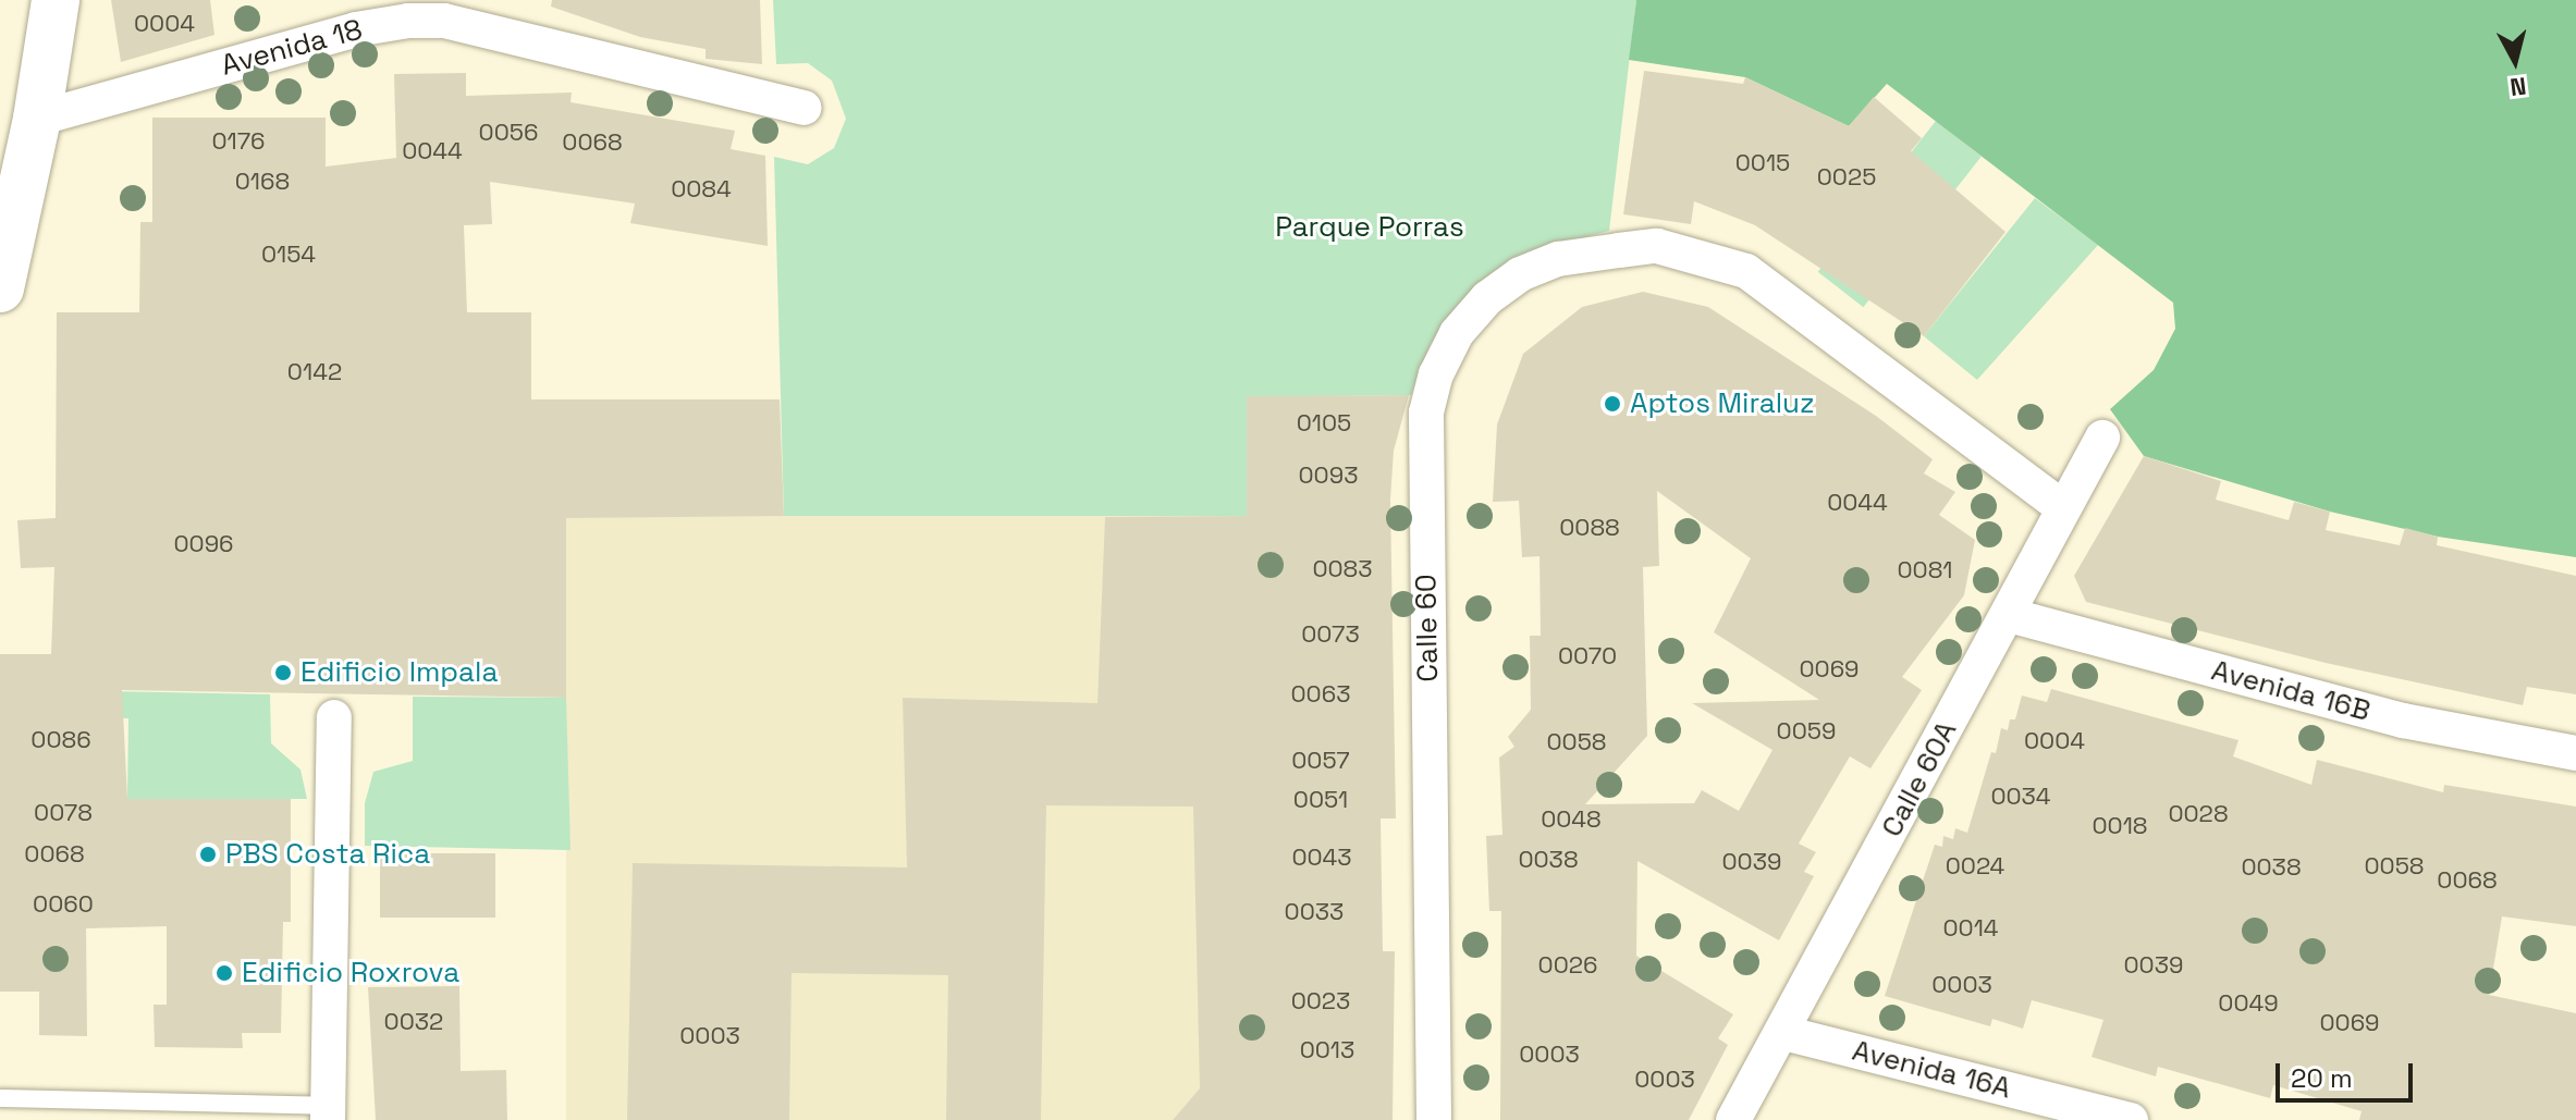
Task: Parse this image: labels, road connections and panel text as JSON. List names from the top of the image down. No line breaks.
{"streets":{"street":["Avenida 18","Calle 60","Avenida 16B","Calle 60A","Avenida 16A"]},"crossings":[["Calle 60","Calle 60A"],["Avenida 16B","Calle 60A"],["Calle 60A","Avenida 16A"]],"parks":["Parque Porras"],"places":["Aptos Miraluz","Edificio Impala","PBS Costa Rica","Edificio Roxrova"],"house_numbers":["0004","0056","0176","0068","0044","0015","0025","0168","0084","0154","0142","0105","0093","0044","0088","0096","0083","0081","0073","0070","0069","0063","0059","0086","0004","0058","0057","0034","0051","0078","0028","0048","0018","0068","0043","0038","0039","0024","0058","0038","0068","0060","0033","0014","0026","0039","0003","0023","0049","0032","0069","0003","0013","0003","0003"],"scale_bar":"20 m","north":"bottom"}
